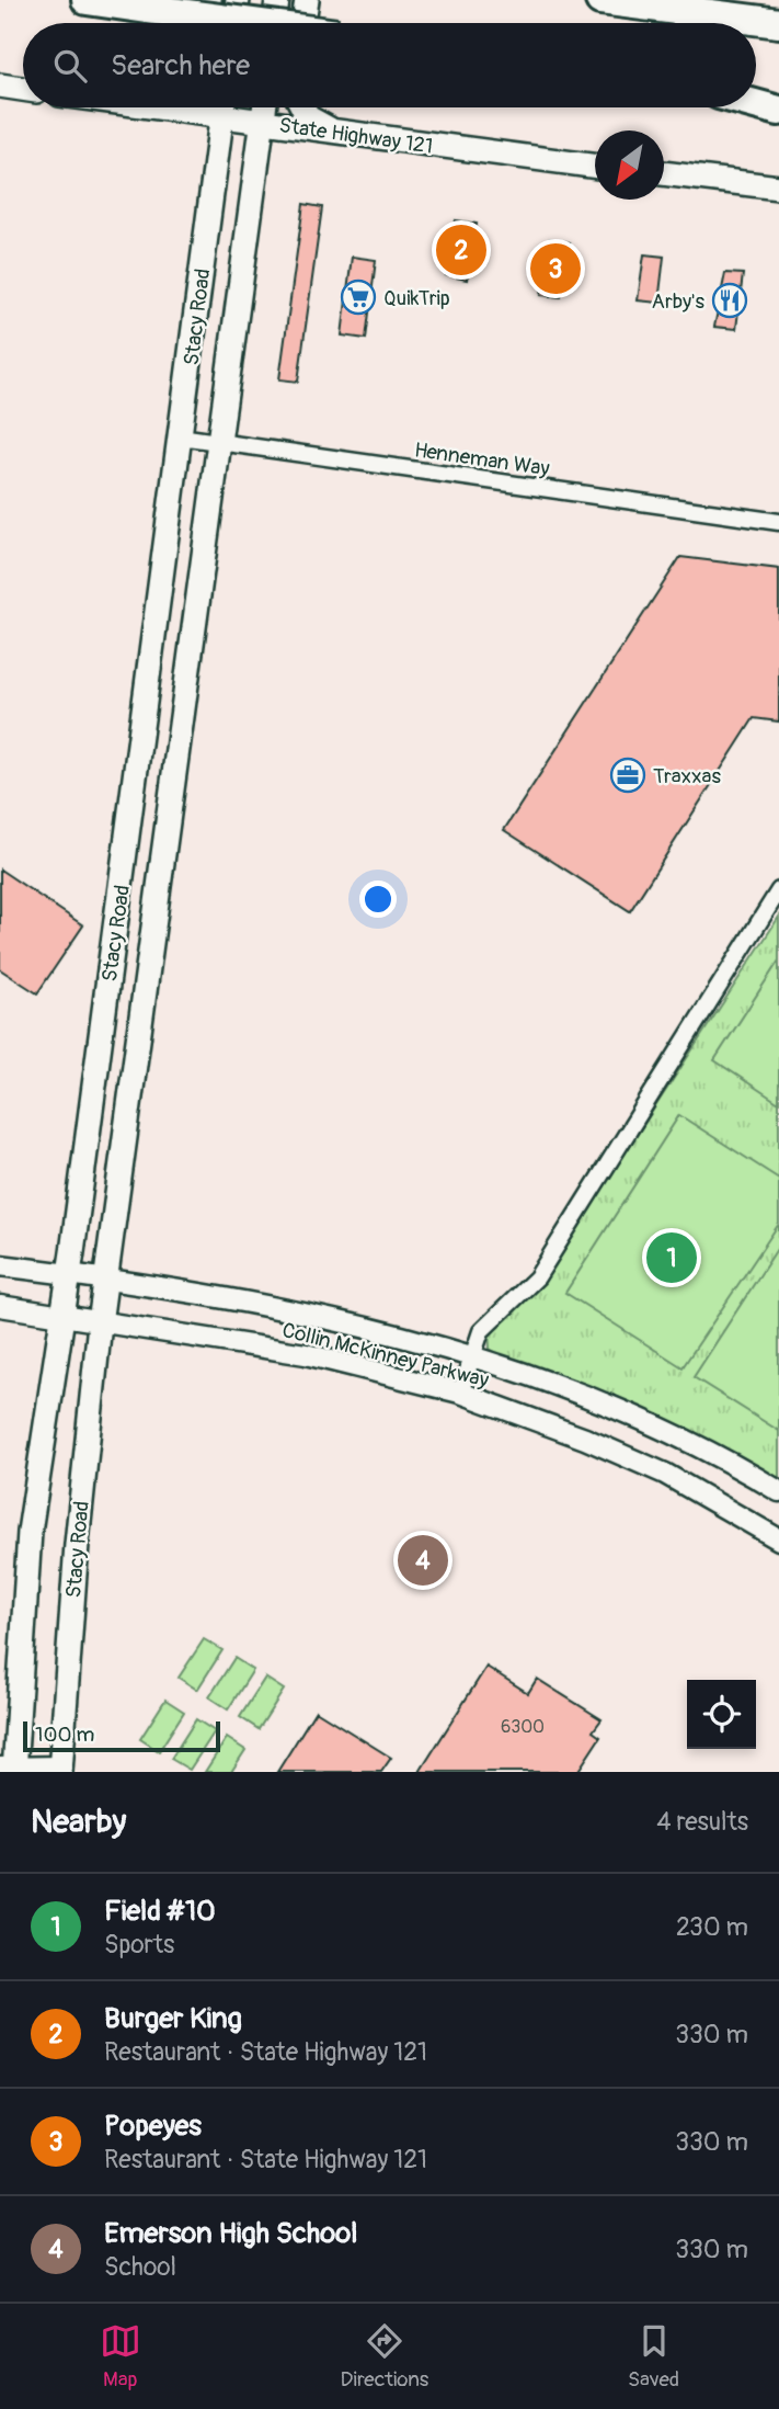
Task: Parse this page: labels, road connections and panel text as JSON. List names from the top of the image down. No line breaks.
{"streets":{"main road":["State Highway 121","Stacy Road"],"street":["Henneman Way","Collin McKinney Parkway"]},"crossings":[["State Highway 121","Stacy Road"],["Stacy Road","Henneman Way"],["Stacy Road","Collin McKinney Parkway"]],"places":{"supermarket":["QuikTrip"],"restaurant":["Arby's"],"office":["Traxxas"]},"house_numbers":["6300"],"scale_bar":"100 m","north":"bottom left","page":{"search":"Search here","pins":["2","3","1","4"],"scale":"100 m","heading":["Nearby","4 results"],"list":[{"mark":"1","name":"Field #10","note":"Sports","value":"230 m"},{"mark":"2","name":"Burger King","note":"Restaurant · State Highway 121","value":"330 m"},{"mark":"3","name":"Popeyes","note":"Restaurant · State Highway 121","value":"330 m"},{"mark":"4","name":"Emerson High School","note":"School","value":"330 m"}],"nav":["Map","Directions","Saved"]}}
